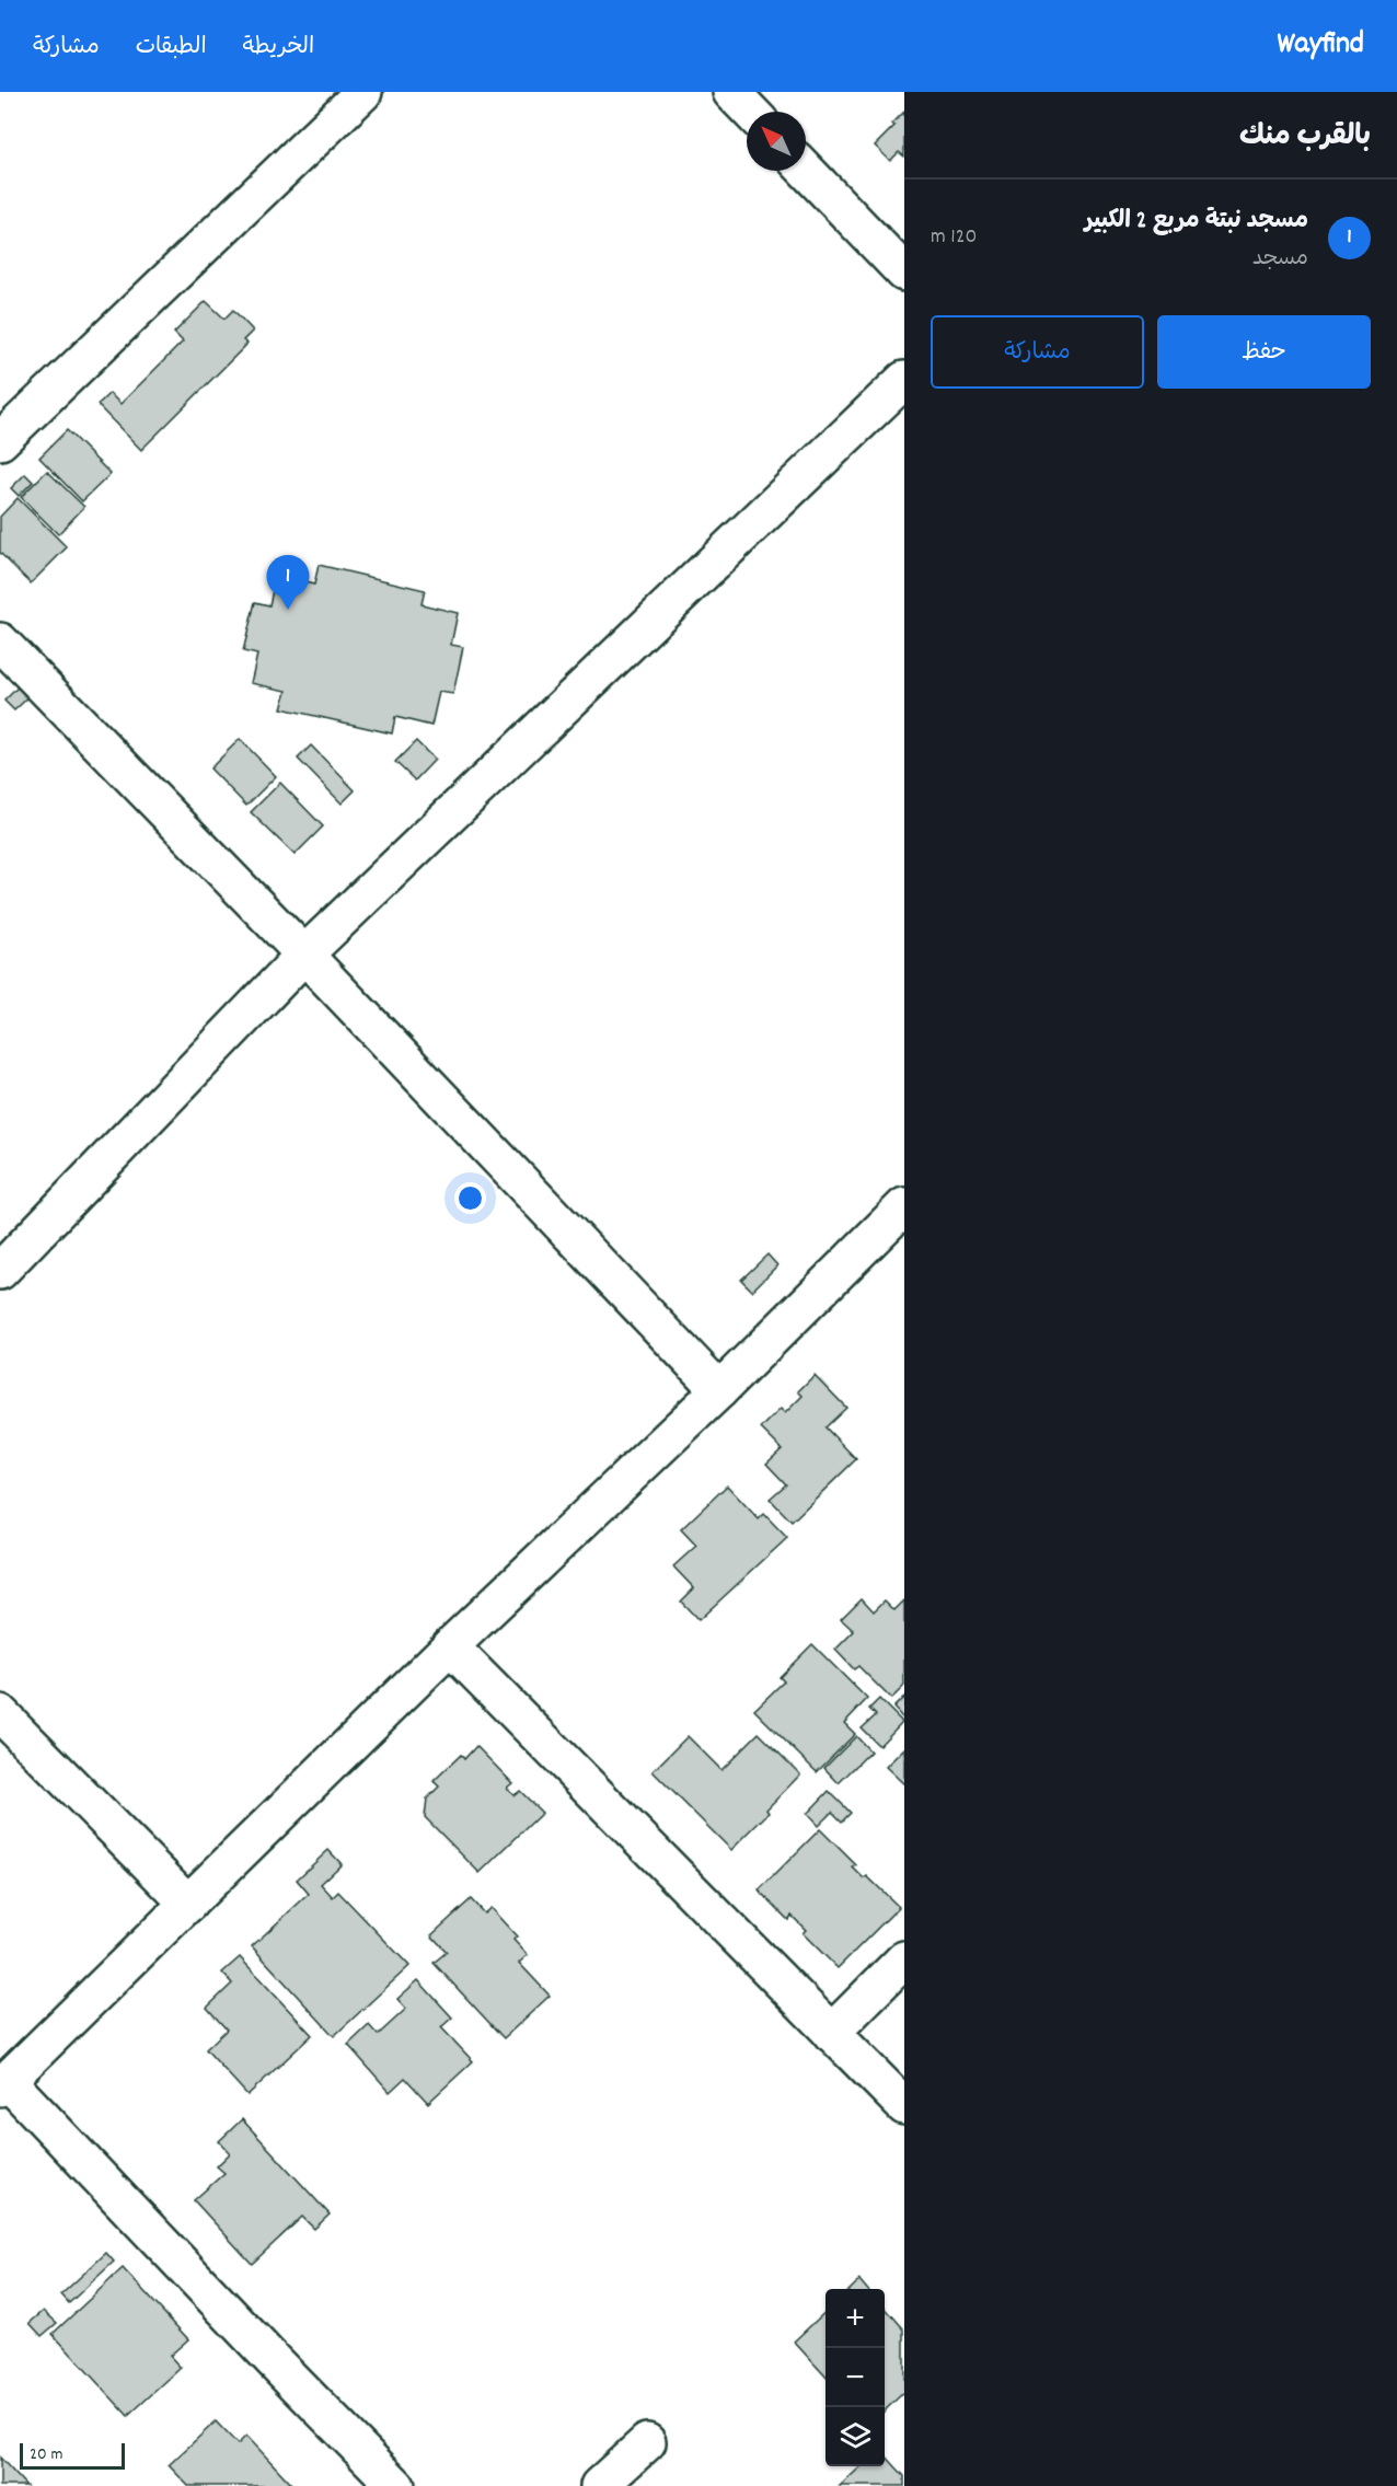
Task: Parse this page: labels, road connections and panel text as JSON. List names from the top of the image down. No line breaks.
{"scale_bar":"20 m","north":"top left","page":{"header":"Wayfind","nav":["الخريطة","الطبقات","مشاركة"],"heading":"بالقرب منك","list":[{"mark":"1","name":"مسجد نبتة مربع 2 الكبير","note":"مسجد","value":"120 m"}],"buttons":["حفظ","مشاركة"],"pins":"1","map_buttons":["+","−"],"scale":"20 m"}}
